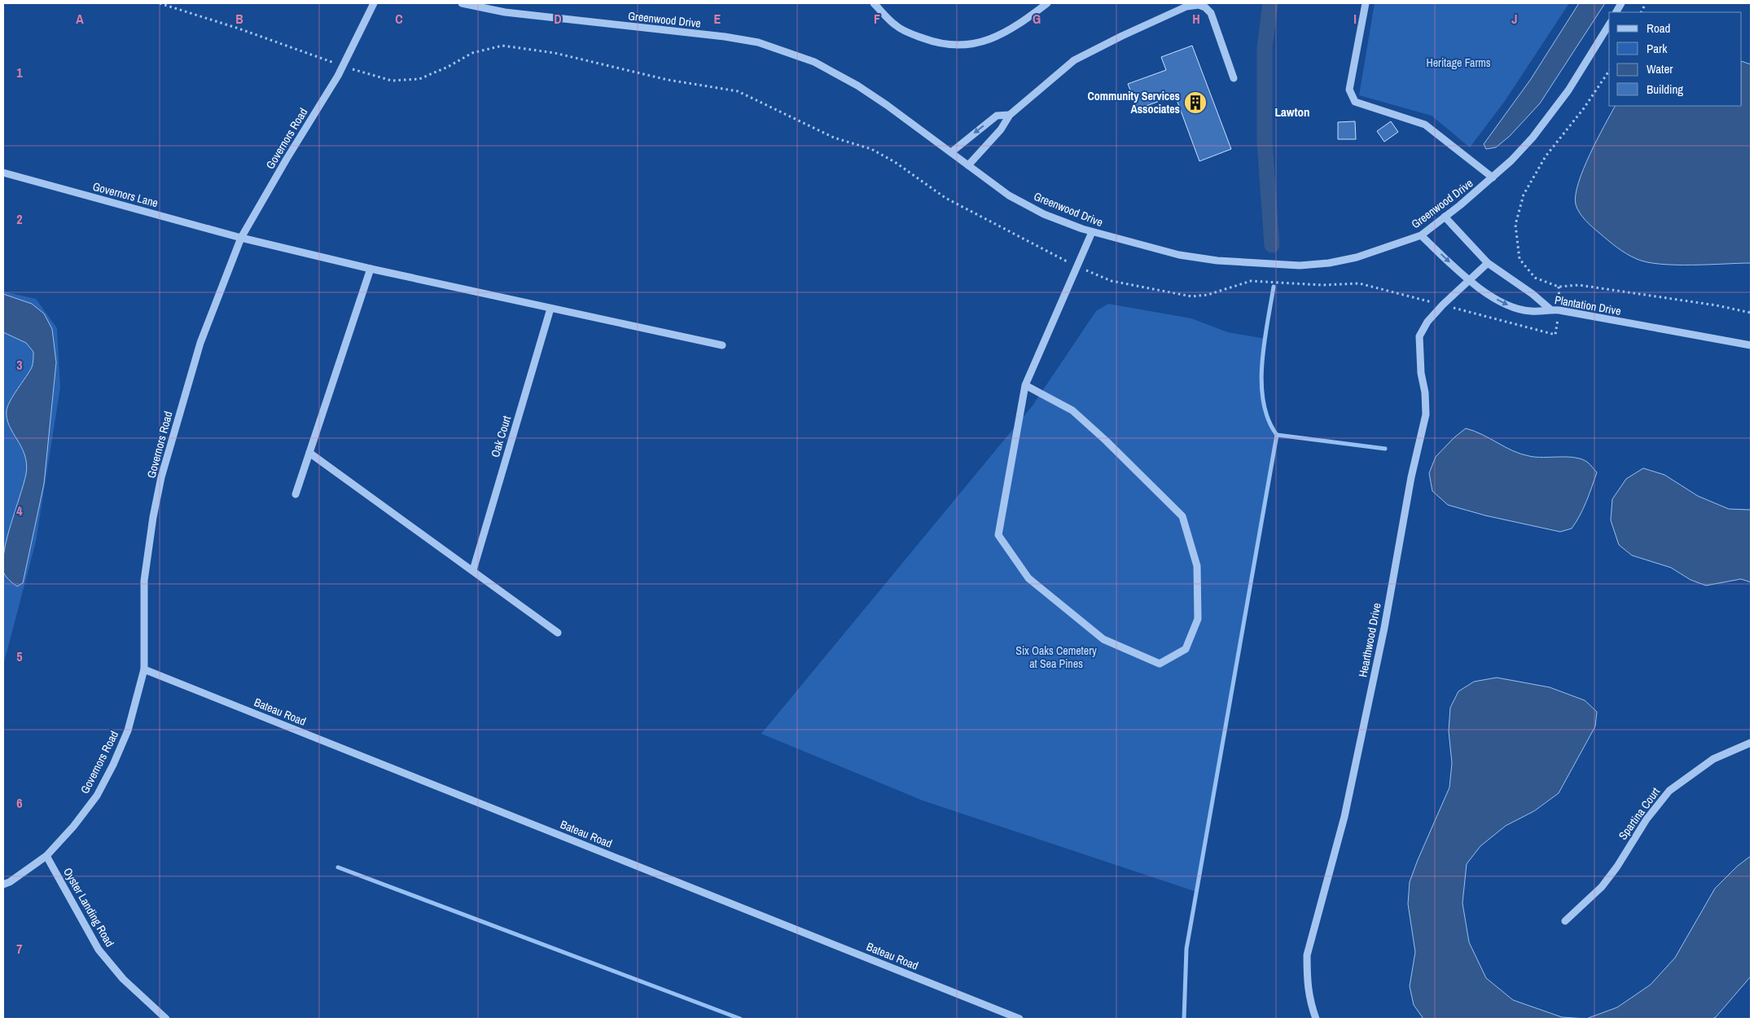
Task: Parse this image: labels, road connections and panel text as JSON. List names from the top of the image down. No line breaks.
{"streets":{"street":["Greenwood Drive","Governors Road","Governors Lane","Plantation Drive","Oak Court","Hearthwood Drive","Bateau Road","Spartina Court","Oyster Landing Road"]},"crossings":[["Greenwood Drive","Plantation Drive"],["Governors Road","Governors Lane"],["Governors Road","Bateau Road"],["Governors Road","Oyster Landing Road"],["Plantation Drive","Hearthwood Drive"]],"districts":["Lawton"],"parks":["Heritage Farms","Six Oaks Cemetery at Sea Pines"],"places":{"building":["Community Services Associates"]},"legend":["Road","Park","Water","Building"],"grid":{"columns":["A","B","C","D","E","F","G","H","I","J"],"rows":["1","2","3","4","5","6","7"]}}
